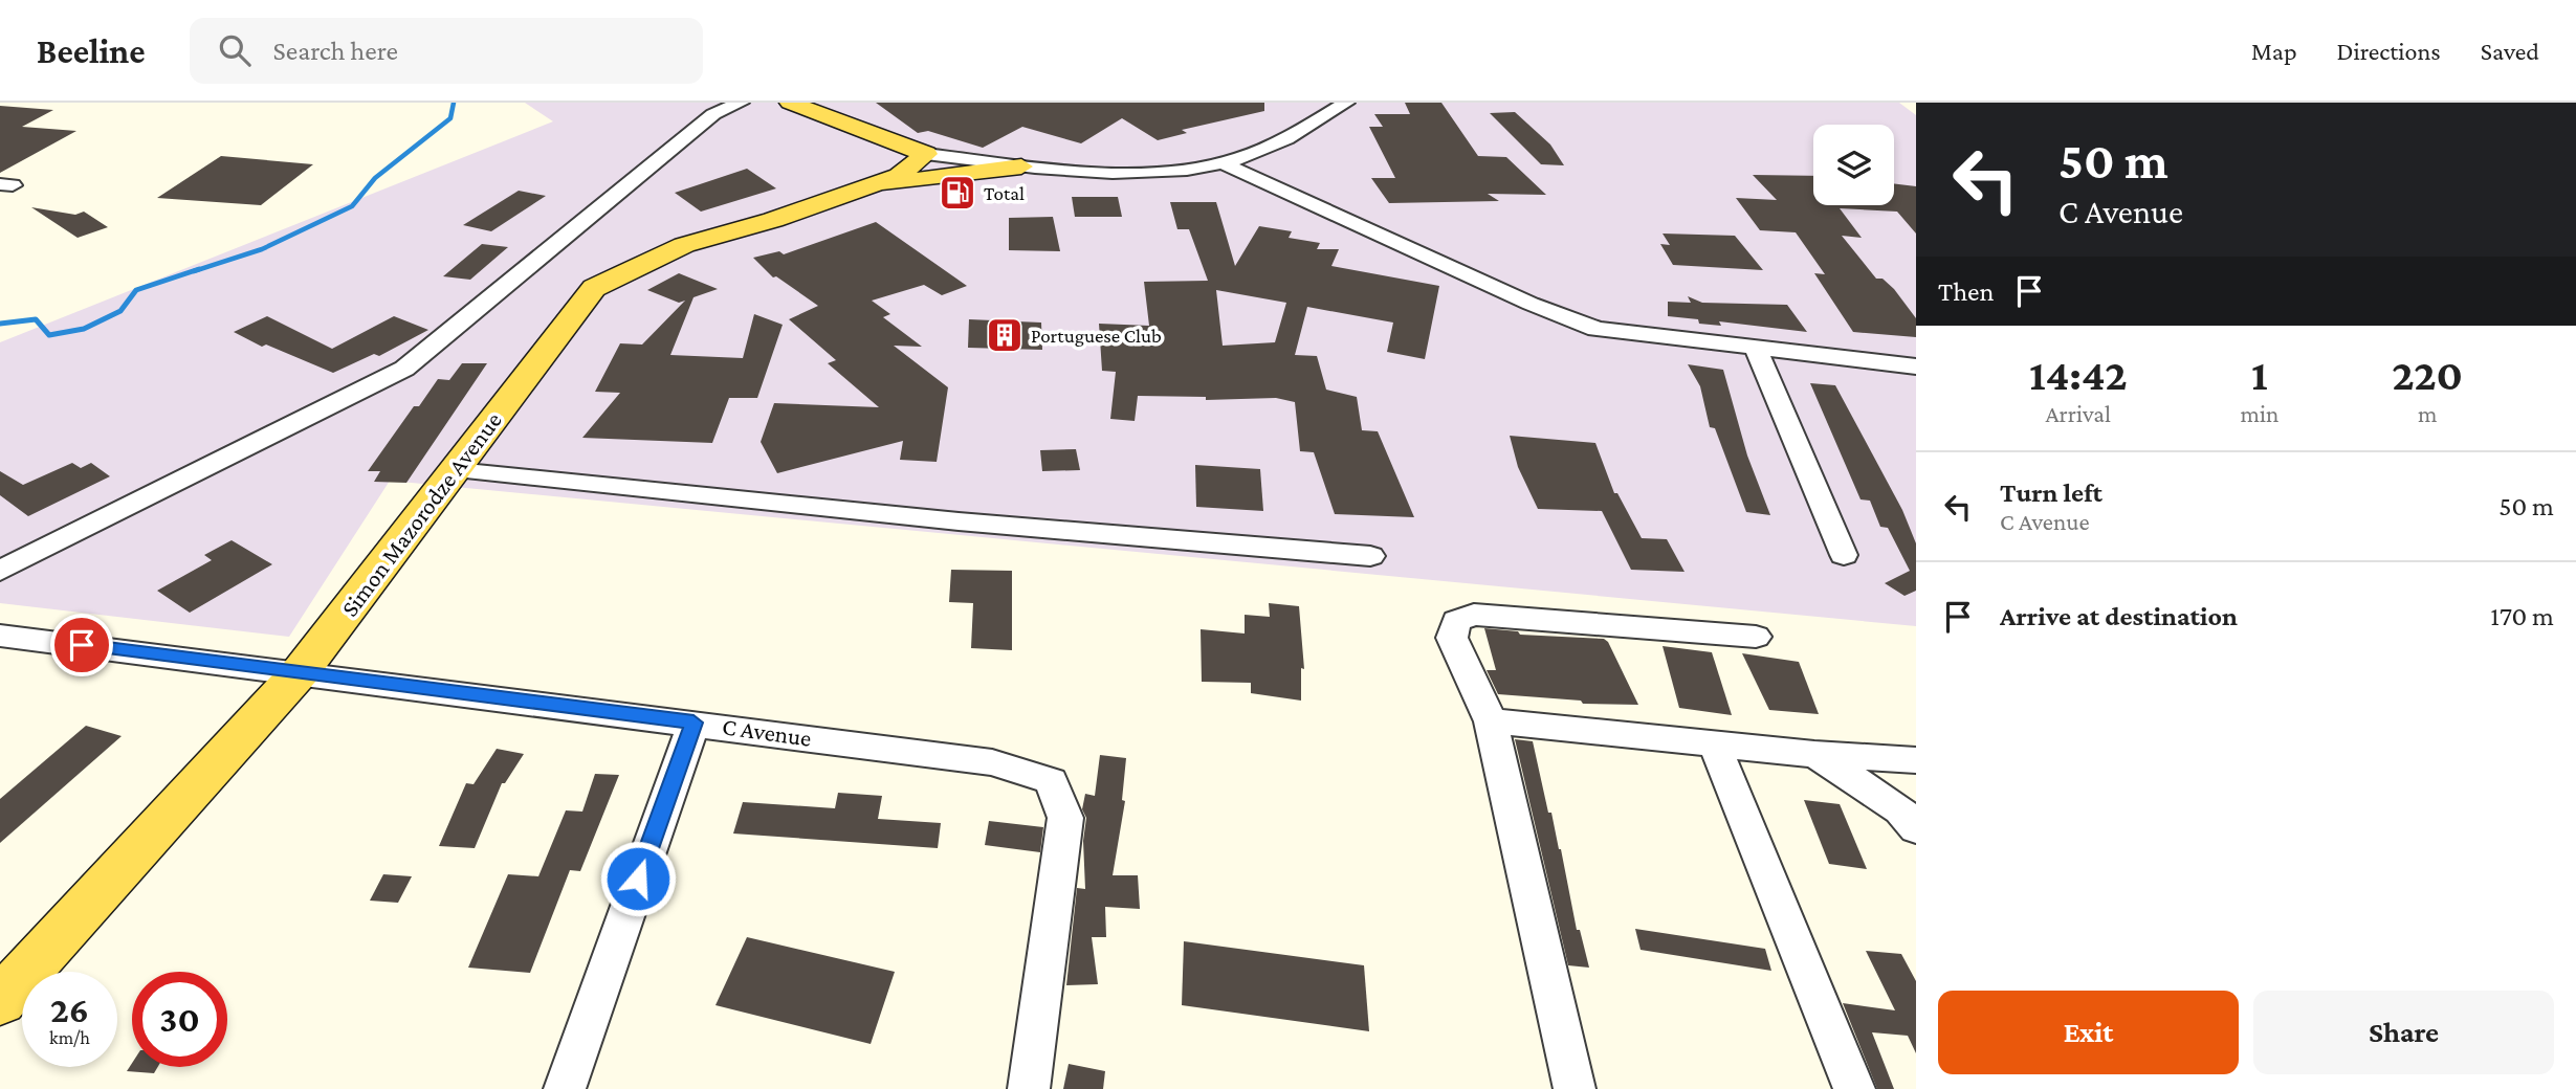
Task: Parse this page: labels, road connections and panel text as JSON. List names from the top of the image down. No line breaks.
{"streets":{"main road":["Simon Mazorodze Avenue"],"street":["C Avenue"]},"crossings":[["Simon Mazorodze Avenue","C Avenue"]],"places":{"fuel station":["Total"],"building":["Portuguese Club"]},"page":{"header":"Beeline","search":"Search here","nav":["Map","Directions","Saved"],"turn":["50 m","C Avenue"],"then":"Then","eta":["14:42","Arrival","1","min","220","m"],"list":[{"name":"Turn left","note":"C Avenue","value":"50 m"},{"name":"Arrive at destination","value":"170 m"}],"speed":"26 km/h","limit":"30","buttons":["Exit","Share"]}}
